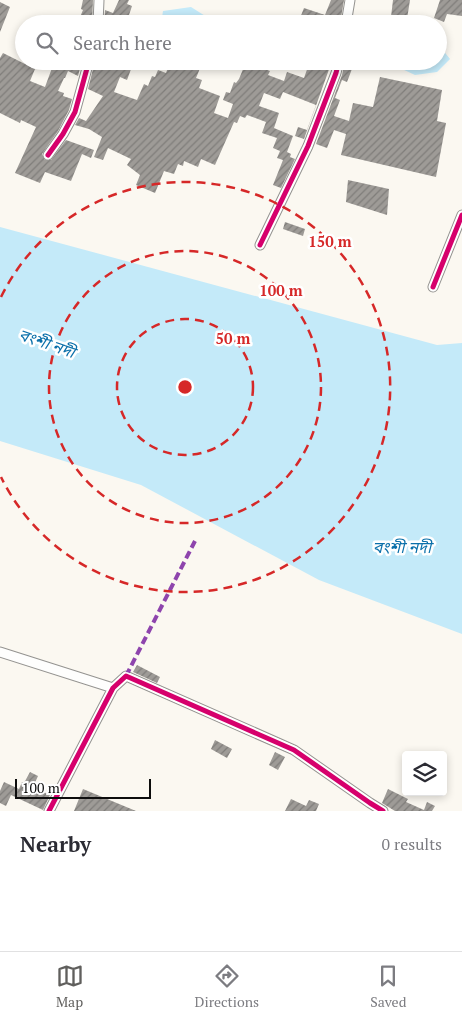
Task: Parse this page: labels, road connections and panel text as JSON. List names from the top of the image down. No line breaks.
{"water":["বংশী নদী"],"scale_bar":"100 m","page":{"search":"Search here","scale":"100 m","heading":["Nearby","0 results"],"nav":["Map","Directions","Saved"]},"rings":["150 m","100 m","50 m"]}
